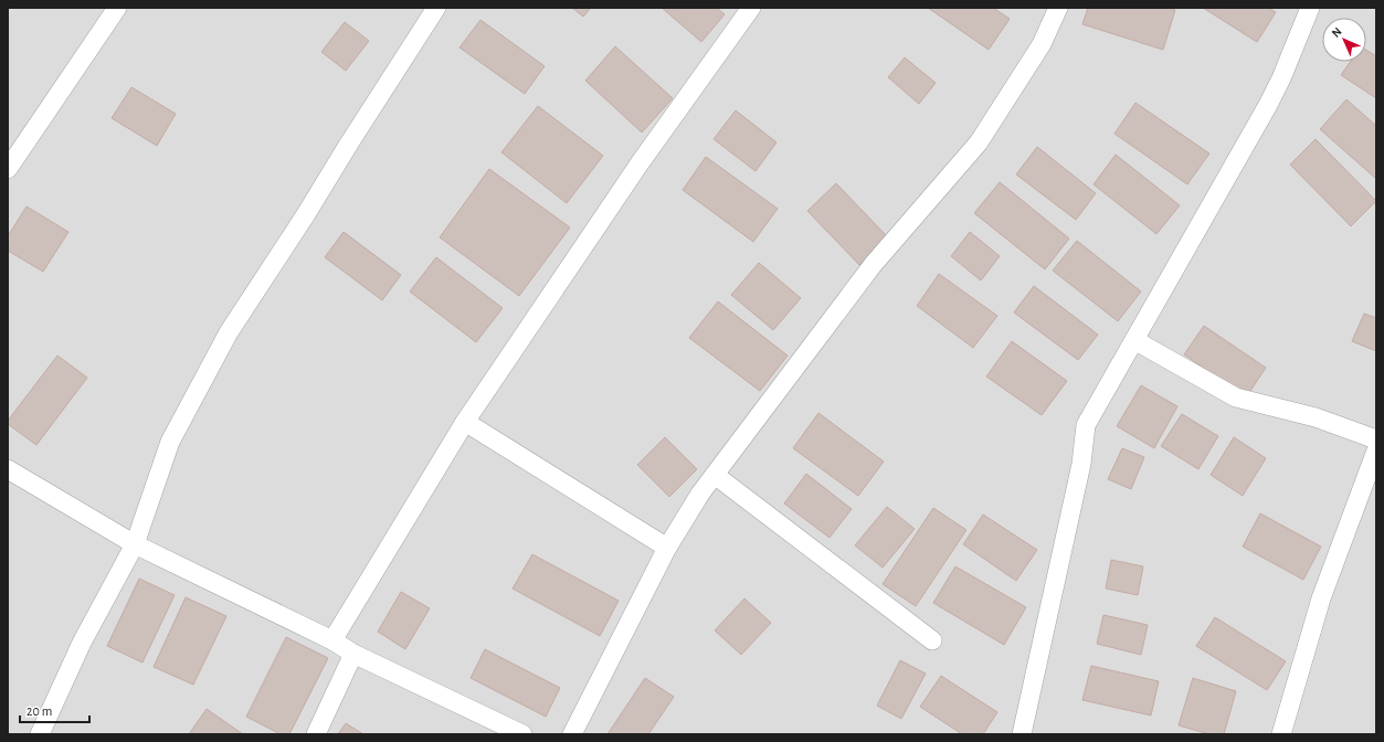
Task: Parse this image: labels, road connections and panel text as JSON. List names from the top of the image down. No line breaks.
{"scale_bar":"20 m","north":"top left"}
